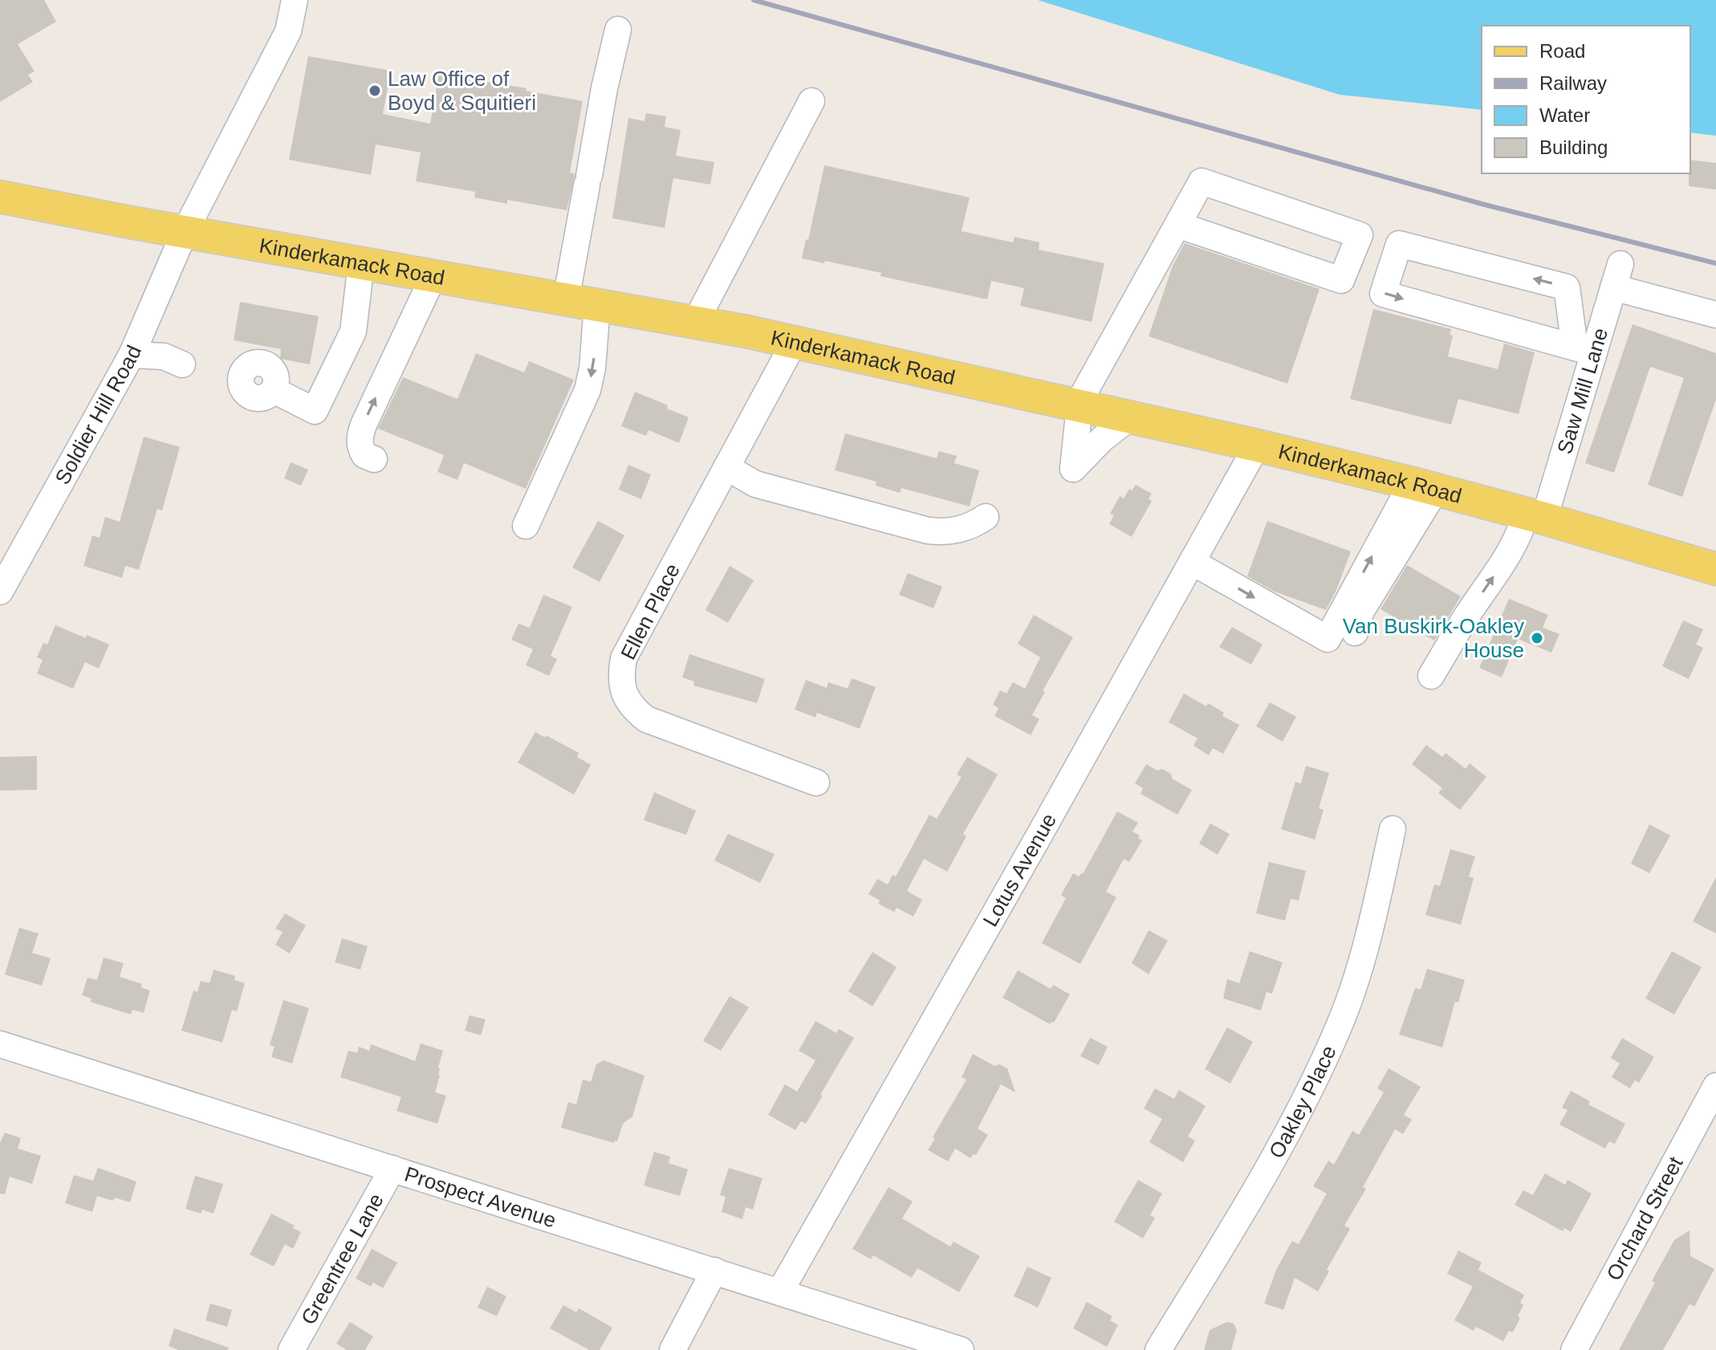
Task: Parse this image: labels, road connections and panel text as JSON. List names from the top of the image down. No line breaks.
{"streets":{"main road":["Kinderkamack Road"],"street":["Saw Mill Lane","Soldier Hill Road","Ellen Place","Lotus Avenue","Oakley Place","Prospect Avenue","Orchard Street","Greentree Lane"]},"crossings":[["Kinderkamack Road","Saw Mill Lane"],["Kinderkamack Road","Soldier Hill Road"],["Kinderkamack Road","Ellen Place"],["Kinderkamack Road","Lotus Avenue"],["Lotus Avenue","Prospect Avenue"],["Prospect Avenue","Greentree Lane"]],"places":["Law Office of Boyd & Squitieri","Van Buskirk-Oakley House"],"legend":["Road","Railway","Water","Building"]}
